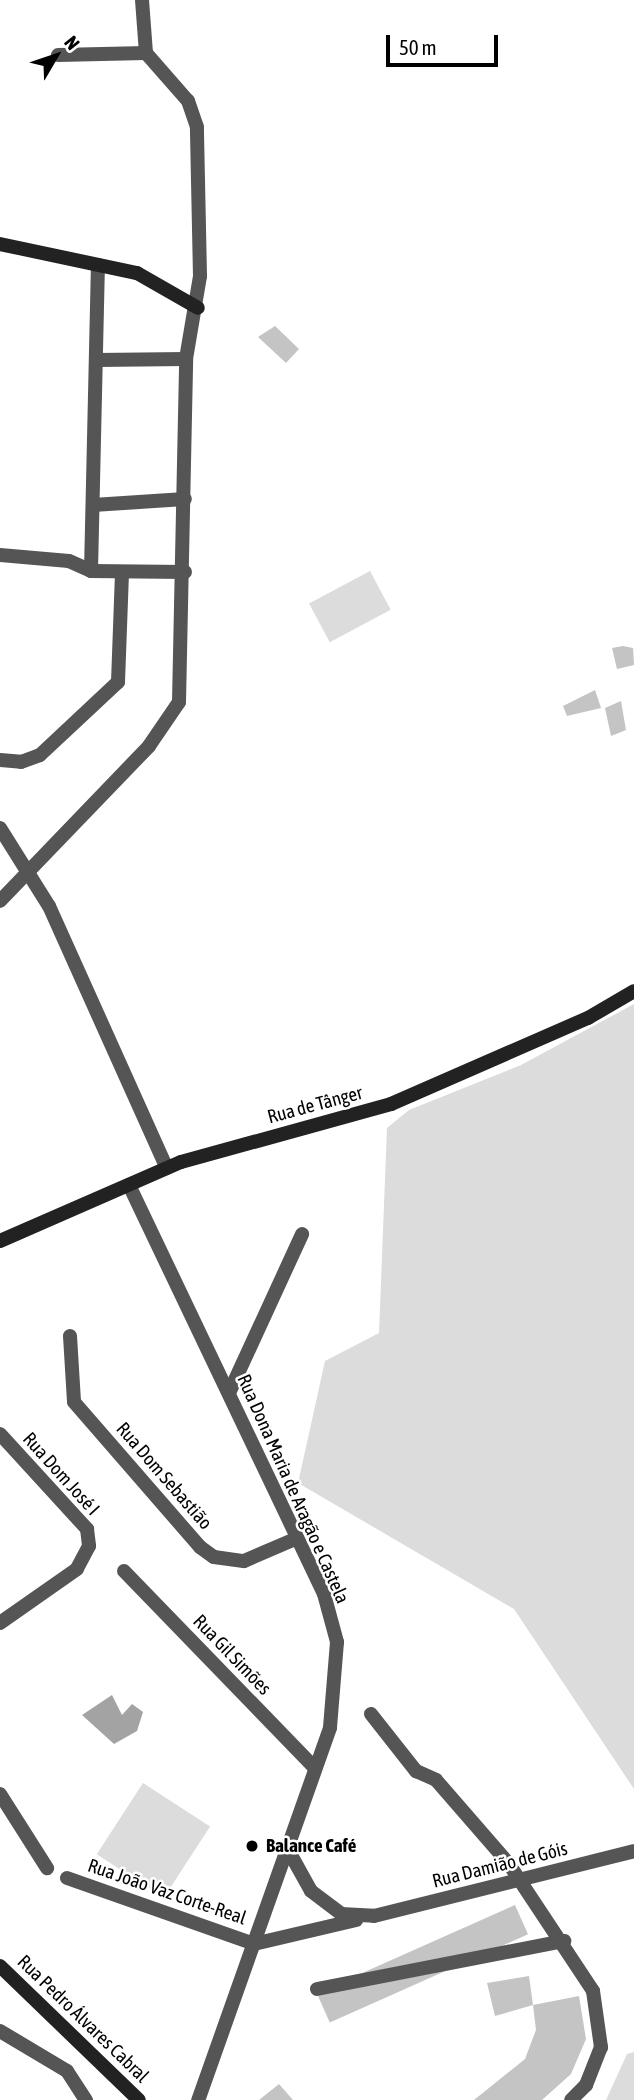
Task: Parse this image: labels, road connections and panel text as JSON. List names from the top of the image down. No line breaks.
{"streets":{"street":["Rua de Tânger","Rua Dom José I","Rua Dom Sebastião","Rua Dona Maria de Aragão e Castela","Rua Gil Simões","Rua Damião de Góis","Rua João Vaz Corte-Real","Rua Pedro Álvares Cabral"]},"crossings":[["Rua de Tânger","Rua Dona Maria de Aragão e Castela"],["Rua Dom Sebastião","Rua Dona Maria de Aragão e Castela"],["Rua Dona Maria de Aragão e Castela","Rua Gil Simões"],["Rua Dona Maria de Aragão e Castela","Rua Damião de Góis"],["Rua Dona Maria de Aragão e Castela","Rua João Vaz Corte-Real"],["Rua Damião de Góis","Rua João Vaz Corte-Real"]],"places":["Balance Café"],"scale_bar":"50 m","north":"top right"}
